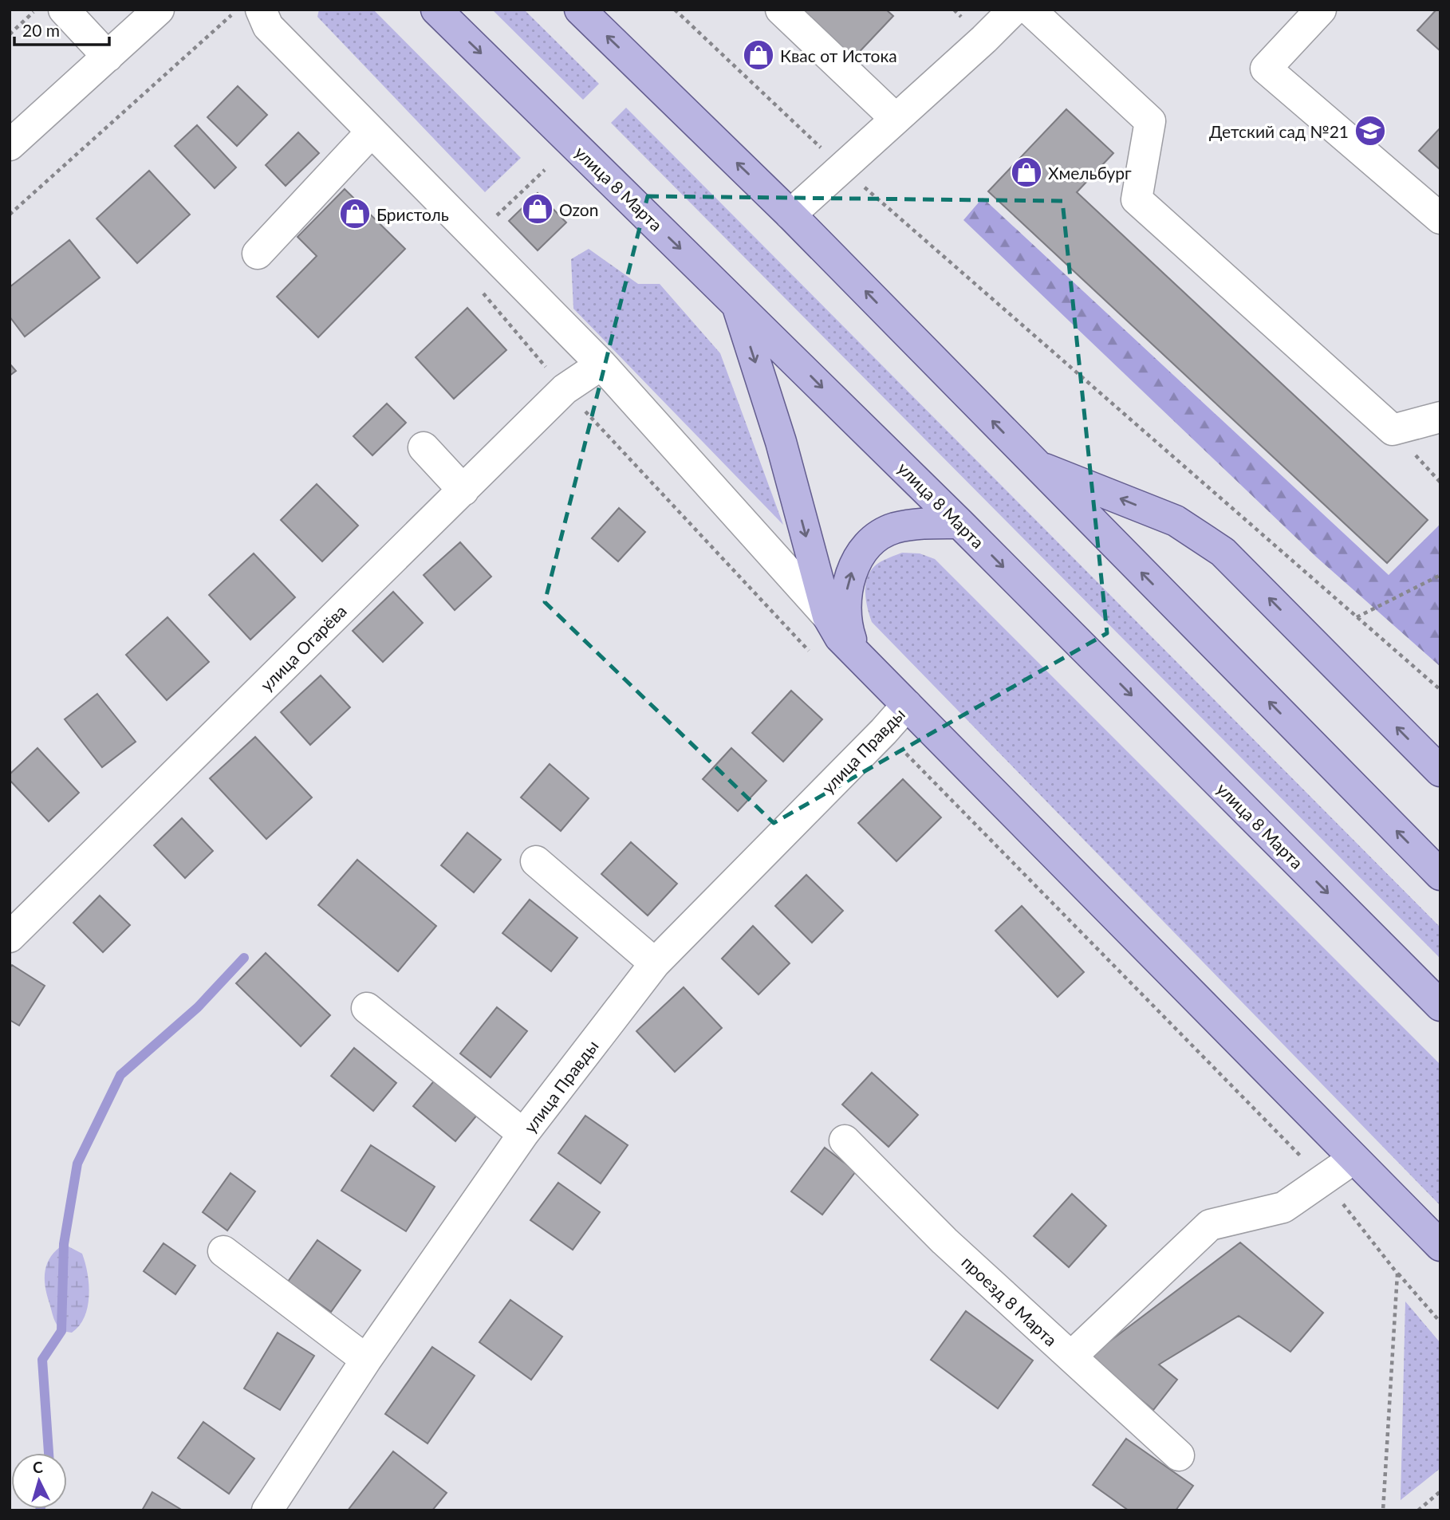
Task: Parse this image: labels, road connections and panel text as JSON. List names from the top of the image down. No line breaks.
{"streets":{"main road":["улица 8 Марта"],"street":["улица Огарёва","улица Правды","проезд 8 Марта"]},"places":{"shop":["Квас от Истока","Хмельбург","Ozon","Бристоль"],"school or university":["Детский сад №21"]},"scale_bar":"20 m","north":"top"}
